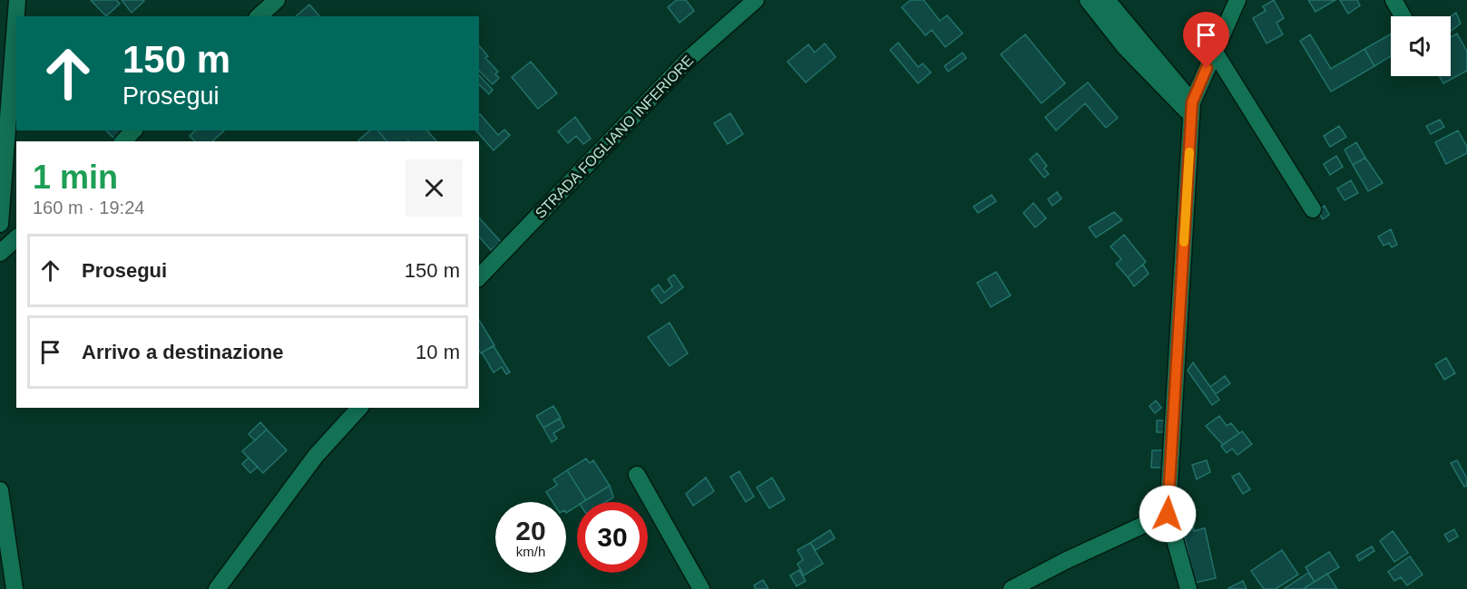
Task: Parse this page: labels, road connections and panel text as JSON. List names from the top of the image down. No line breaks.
{"streets":{"street":["STRADA FOGLIANO INFERIORE"]},"page":{"turn":["150 m","Prosegui"],"heading":["1 min","160 m · 19:24"],"list":[{"name":"Prosegui","value":"150 m"},{"name":"Arrivo a destinazione","value":"10 m"}],"speed":"20 km/h","limit":"30"}}
